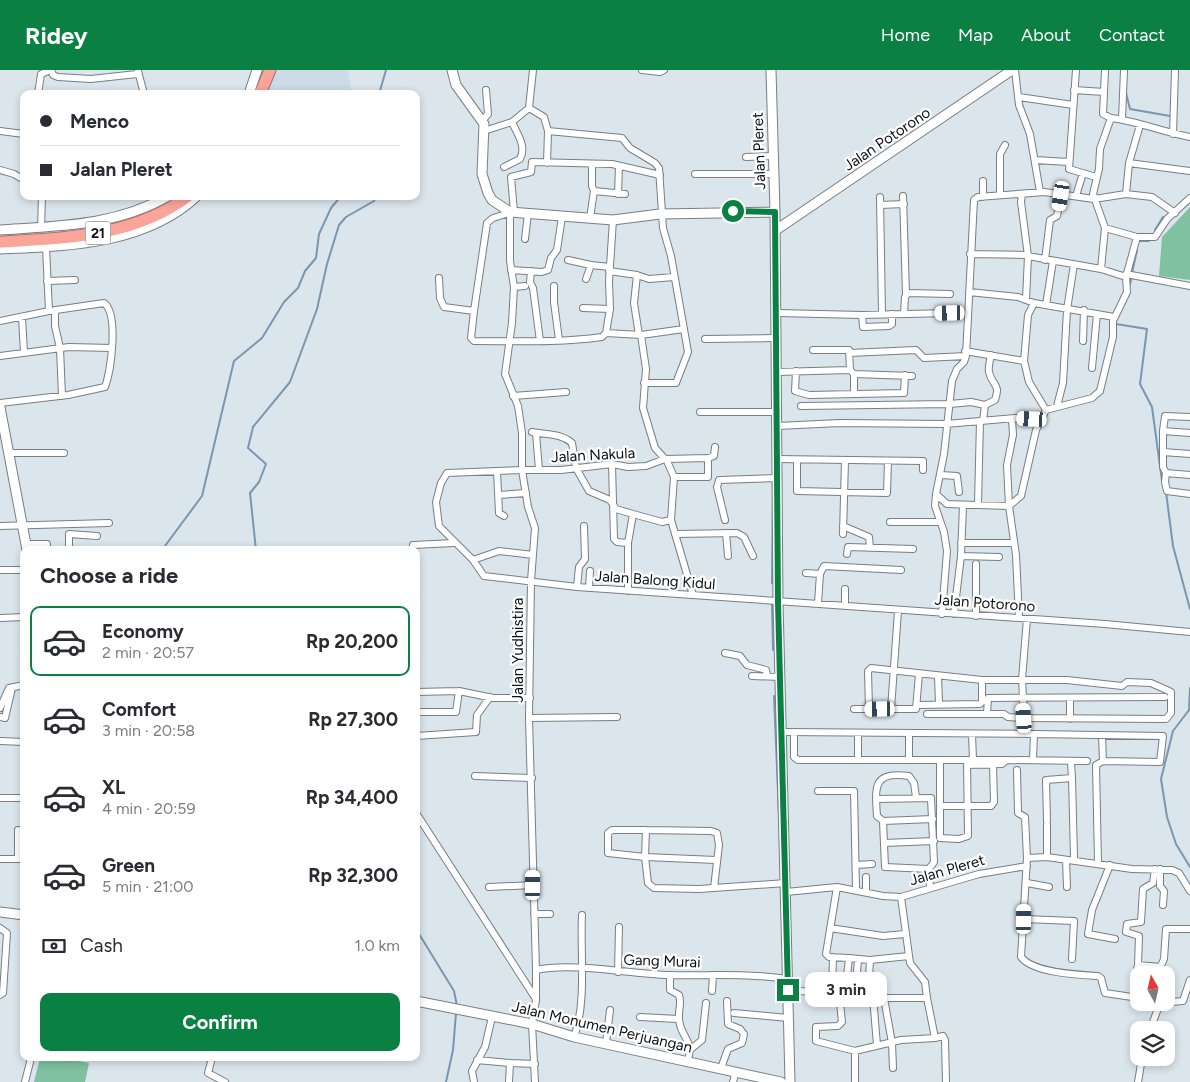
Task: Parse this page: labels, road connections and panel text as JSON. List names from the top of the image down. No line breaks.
{"streets":{"highway":["21"],"street":["Jalan Potorono","Jalan Pleret","Jalan Nakula","Jalan Balong Kidul","Jalan Yudhistira","Gang Murai","Jalan Monumen Perjuangan"]},"crossings":[["Jalan Potorono","Jalan Pleret"],["Jalan Potorono","Jalan Balong Kidul"],["Jalan Pleret","Jalan Balong Kidul"],["Jalan Pleret","Gang Murai"],["Jalan Nakula","Jalan Balong Kidul"],["Jalan Nakula","Jalan Yudhistira"],["Jalan Balong Kidul","Jalan Yudhistira"],["Jalan Yudhistira","Gang Murai"],["Jalan Yudhistira","Jalan Monumen Perjuangan"]],"north":"top","page":{"header":"Ridey","nav":["Home","Map","About","Contact"],"banner":["Menco","Jalan Pleret"],"heading":"Choose a ride","list":[{"name":"Economy","note":"2 min · 20:57","value":"Rp 20,200"},{"name":"Comfort","note":"3 min · 20:58","value":"Rp 27,300"},{"name":"XL","note":"4 min · 20:59","value":"Rp 34,400"},{"name":"Green","note":"5 min · 21:00","value":"Rp 32,300"}],"pay":["Cash","1.0 km"],"bubble":"3 min","buttons":"Confirm"}}
